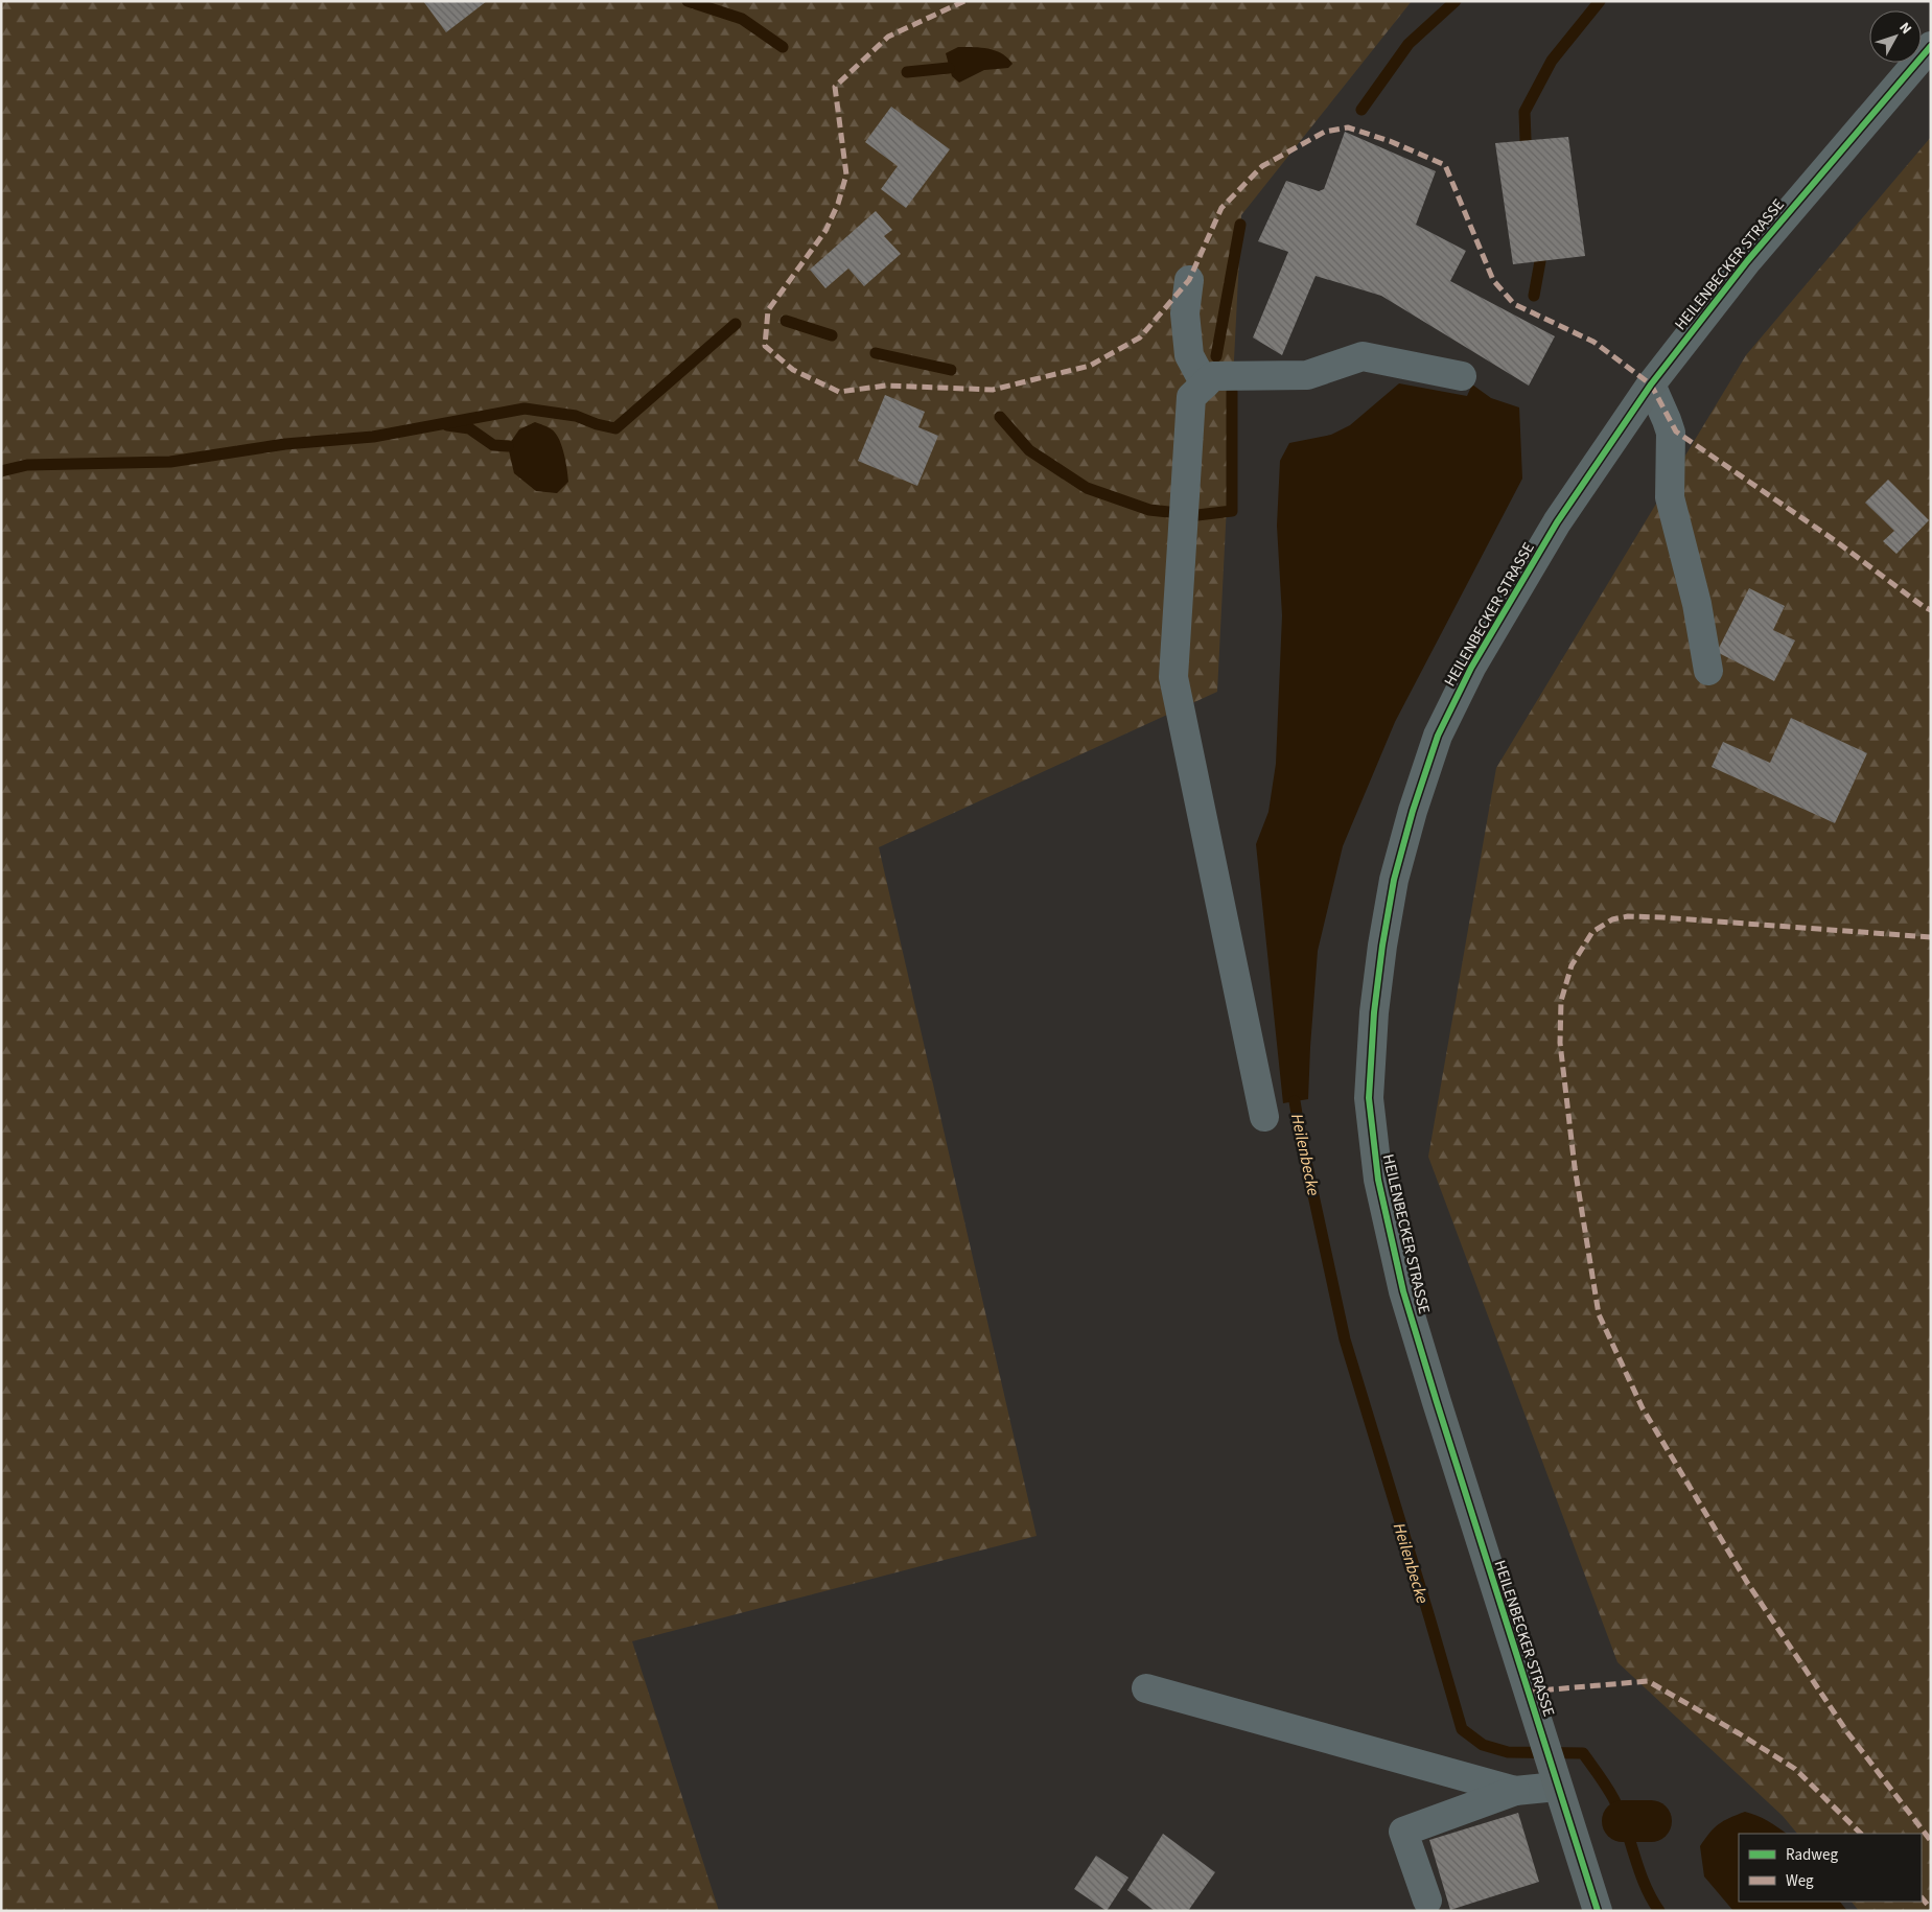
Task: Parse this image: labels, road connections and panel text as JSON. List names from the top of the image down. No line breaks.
{"streets":{"main road":["HEILENBECKER STRASSE"]},"water":["Heilenbecke"],"legend":["Radweg","Weg"],"north":"top right"}
